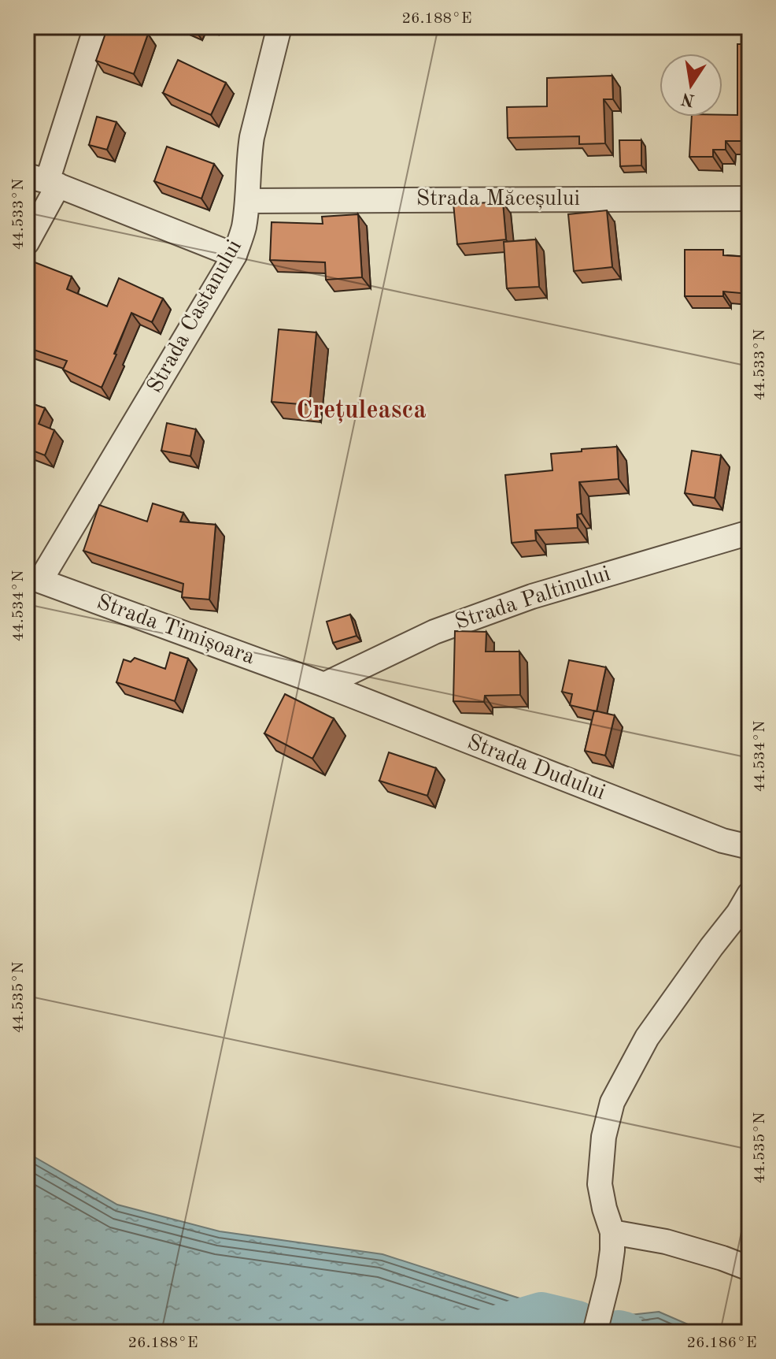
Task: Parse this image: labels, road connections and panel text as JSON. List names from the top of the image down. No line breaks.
{"streets":{"street":["Strada Măceșului","Strada Castanului","Strada Paltinului","Strada Timișoara","Strada Dudului"]},"crossings":[["Strada Măceșului","Strada Castanului"],["Strada Castanului","Strada Timișoara"],["Strada Paltinului","Strada Timișoara"],["Strada Paltinului","Strada Dudului"],["Strada Timișoara","Strada Dudului"]],"districts":["Crețuleasca"],"north":"bottom","coordinates":["26.188°E","44.533°N","44.534°N","44.535°N","26.186°E"]}
